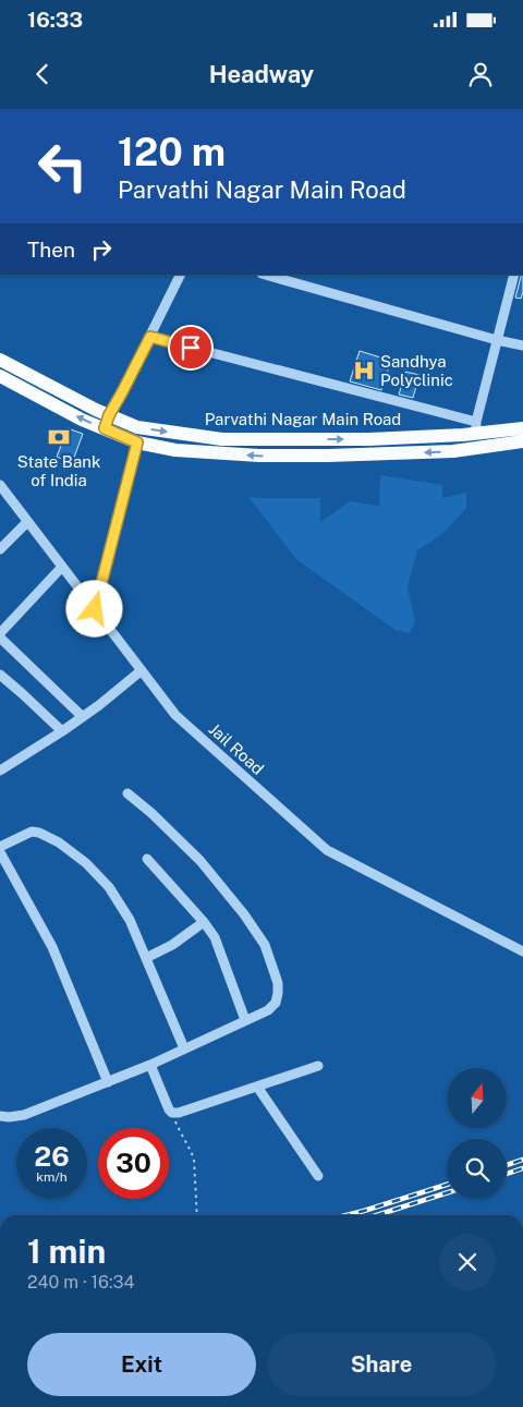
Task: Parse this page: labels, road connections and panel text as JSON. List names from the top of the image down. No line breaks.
{"streets":{"main road":["Parvathi Nagar Main Road"],"street":["Jail Road"]},"places":{"hospital":["Sandhya Polyclinic"],"bank":["State Bank of India"]},"north":"top","page":{"status":"16:33","header":"Headway","turn":["120 m","Parvathi Nagar Main Road"],"then":"Then","speed":"26 km/h","limit":"30","heading":["1 min","240 m · 16:34"],"buttons":["Exit","Share"]}}
